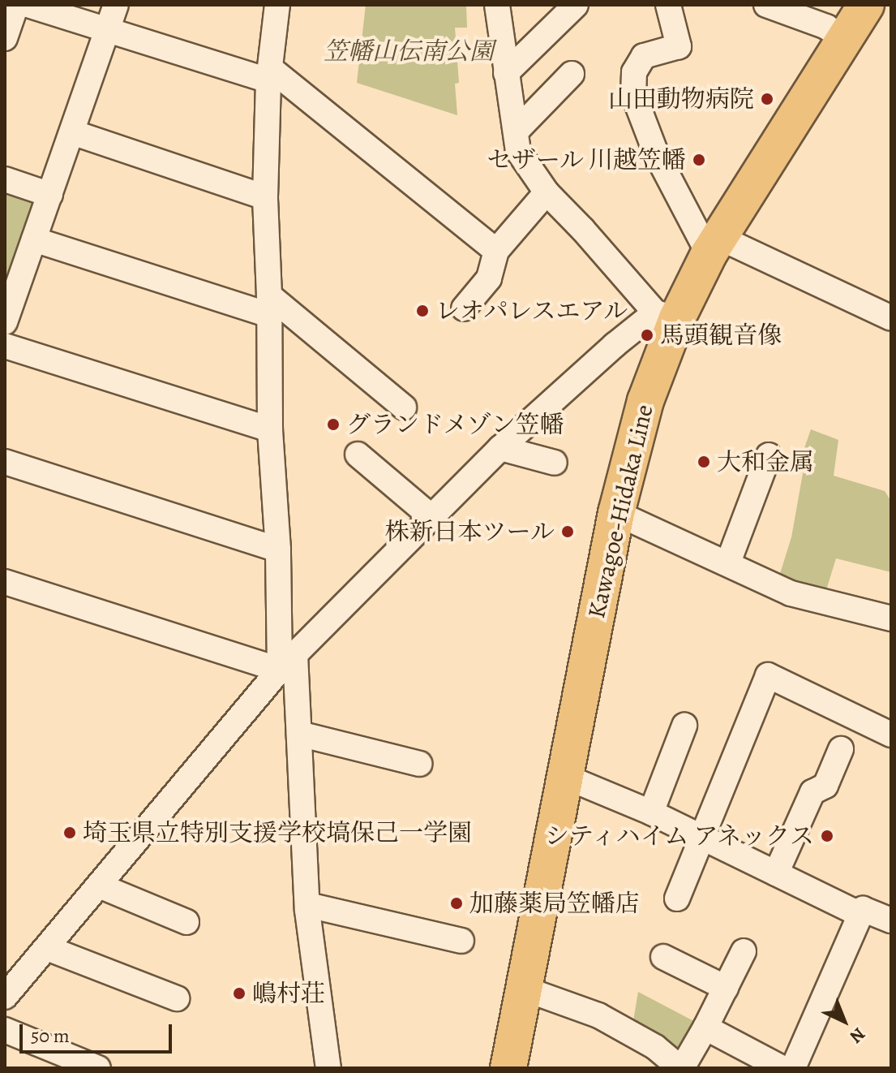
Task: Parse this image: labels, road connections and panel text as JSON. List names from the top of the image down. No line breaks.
{"streets":{"main road":["Kawagoe-Hidaka Line"]},"parks":["笠幡山伝南公園"],"places":["山田動物病院","セザール 川越笠幡","レオパレスエアル","馬頭観音像","グランドメゾン笠幡","大和金属","株新日本ツール","埼玉県立特別支援学校塙保己一学園","シティハイム アネックス","加藤薬局笠幡店","嶋村荘"],"scale_bar":"50 m","north":"bottom right"}
